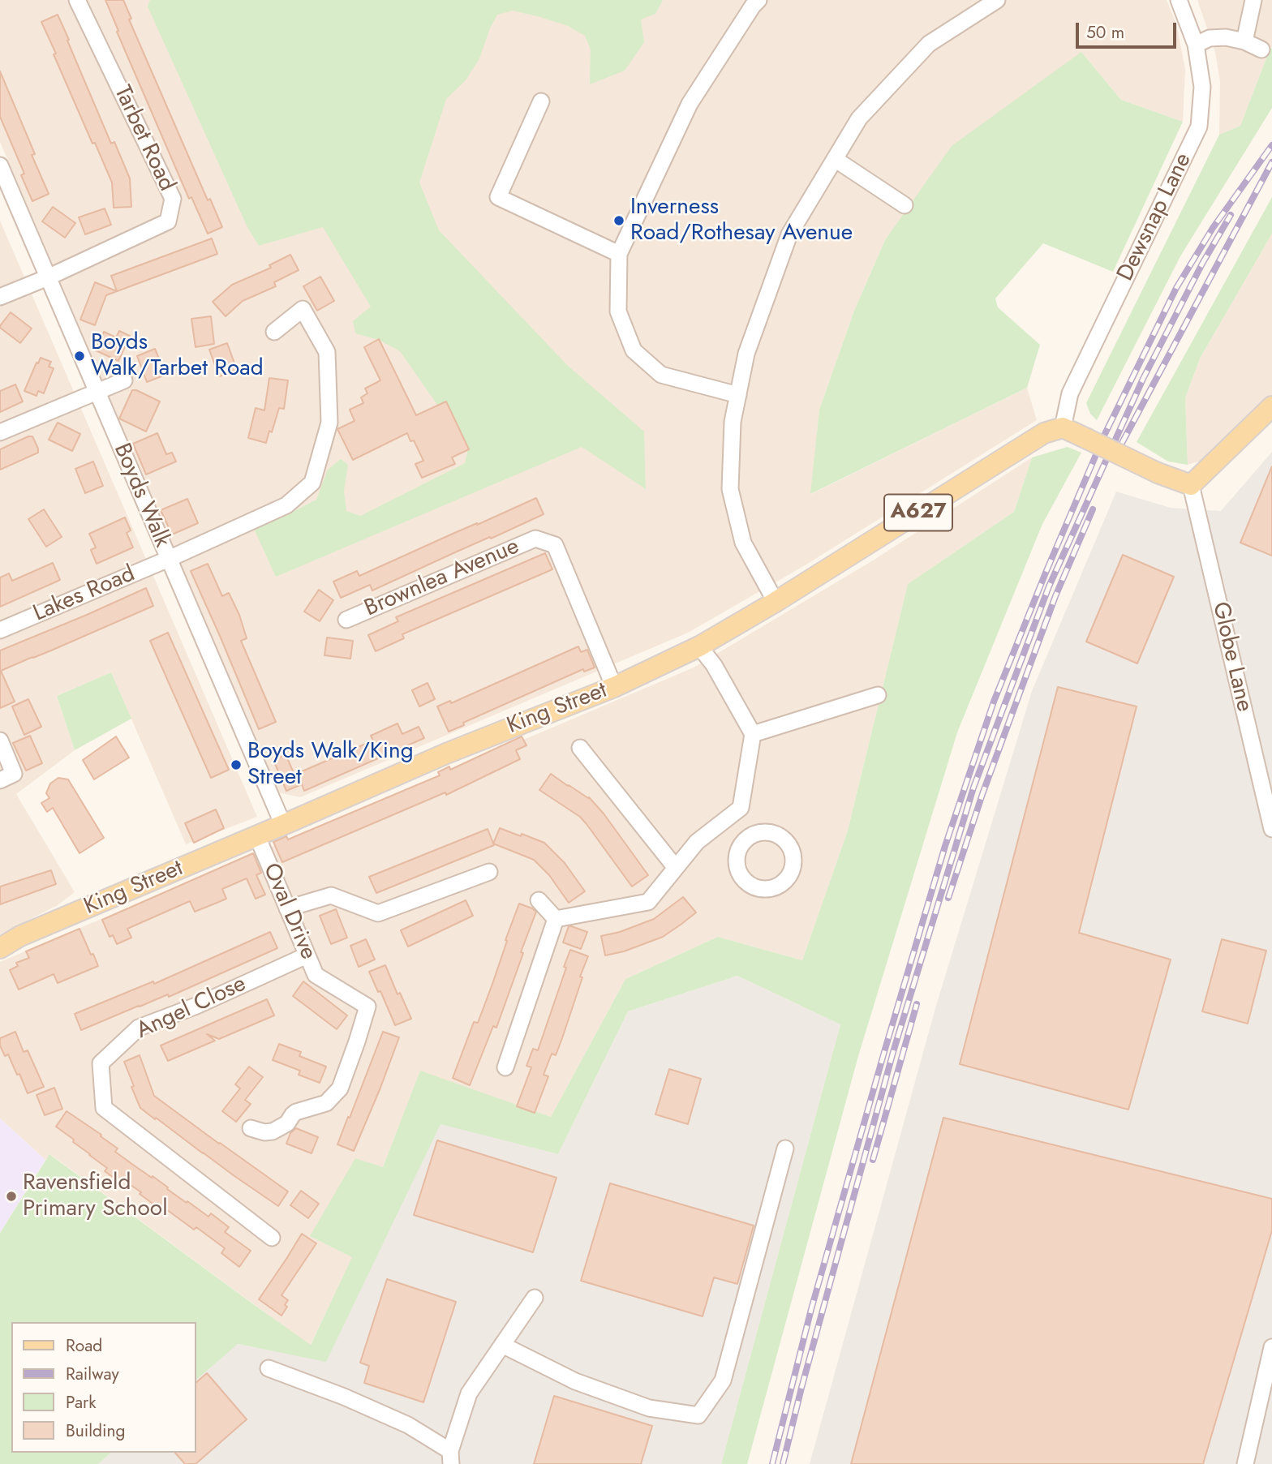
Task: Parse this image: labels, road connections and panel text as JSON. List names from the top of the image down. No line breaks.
{"streets":{"main road":["A627","King Street"],"street":["Tarbet Road","Dewsnap Lane","Boyds Walk","Brownlea Avenue","Lakes Road","Globe Lane","Oval Drive","Angel Close"]},"crossings":[["Tarbet Road","Boyds Walk"],["Dewsnap Lane","King Street"],["Boyds Walk","Lakes Road"],["Boyds Walk","King Street"],["Brownlea Avenue","King Street"],["King Street","Oval Drive"],["Oval Drive","Angel Close"]],"places":["Inverness Road/Rothesay Avenue","Boyds Walk/Tarbet Road","Boyds Walk/King Street","Ravensfield Primary School"],"legend":["Road","Railway","Park","Building"],"scale_bar":"50 m"}
